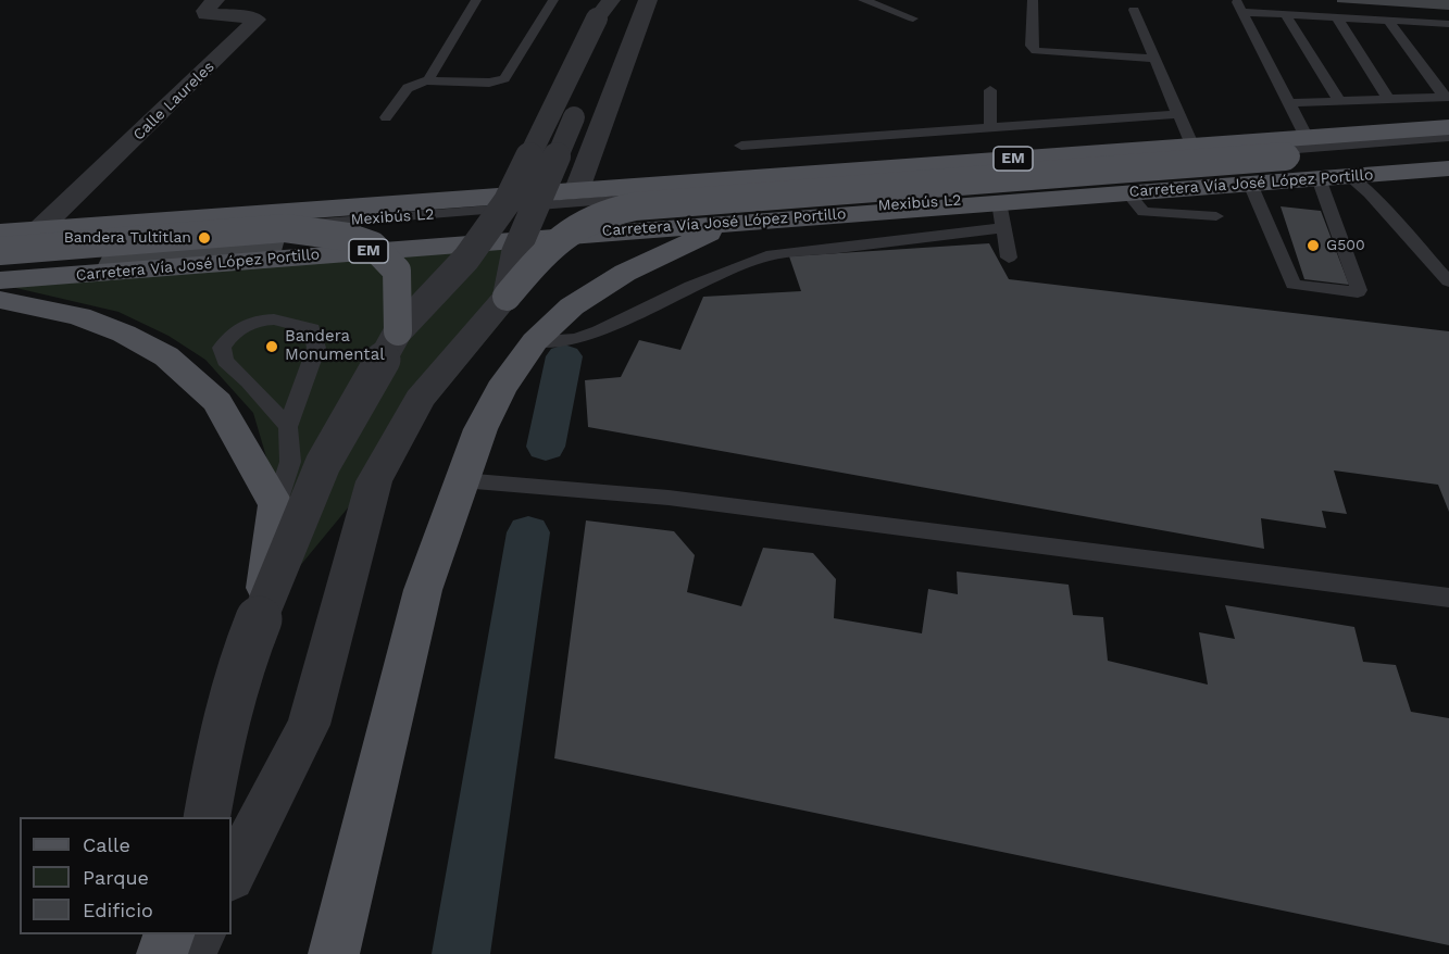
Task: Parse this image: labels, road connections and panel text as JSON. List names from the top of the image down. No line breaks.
{"streets":{"main road":["EM","Carretera Vía José López Portillo"],"street":["Calle Laureles"],"lane":["Mexibús L2"]},"crossings":[["Calle Laureles","EM"],["EM","Mexibús L2"]],"places":["Bandera Tultitlan","G500","Bandera Monumental"],"legend":["Calle","Parque","Edificio"]}
